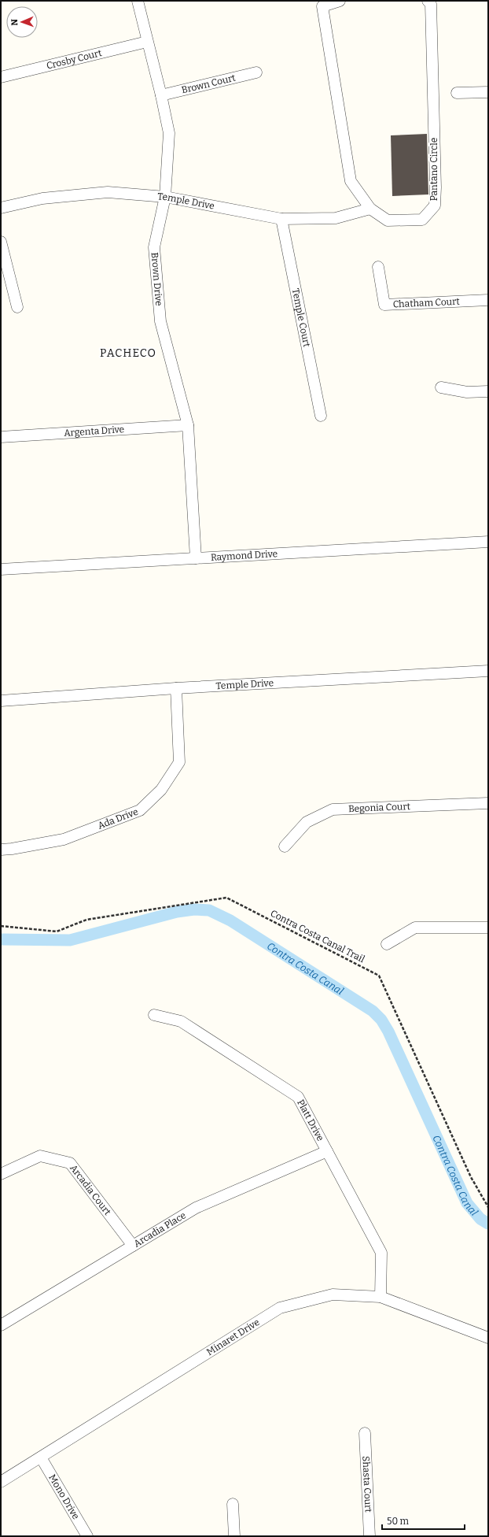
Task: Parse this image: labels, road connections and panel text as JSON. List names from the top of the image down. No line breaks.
{"streets":{"street":["Crosby Court","Brown Court","Pantano Circle","Temple Drive","Brown Drive","Chatham Court","Temple Court","Argenta Drive","Raymond Drive","Begonia Court","Ada Drive","Platt Drive","Arcadia Court","Arcadia Place","Minaret Drive","Shasta Court","Mono Drive"],"path":["Contra Costa Canal Trail"]},"crossings":[["Crosby Court","Brown Drive"],["Brown Court","Brown Drive"],["Pantano Circle","Temple Drive"],["Temple Drive","Brown Drive"],["Temple Drive","Temple Court"],["Temple Drive","Ada Drive"],["Brown Drive","Argenta Drive"],["Brown Drive","Raymond Drive"],["Platt Drive","Arcadia Place"],["Platt Drive","Minaret Drive"],["Arcadia Court","Arcadia Place"],["Minaret Drive","Mono Drive"]],"districts":["PACHECO"],"water":["Contra Costa Canal"],"scale_bar":"50 m","north":"left"}
